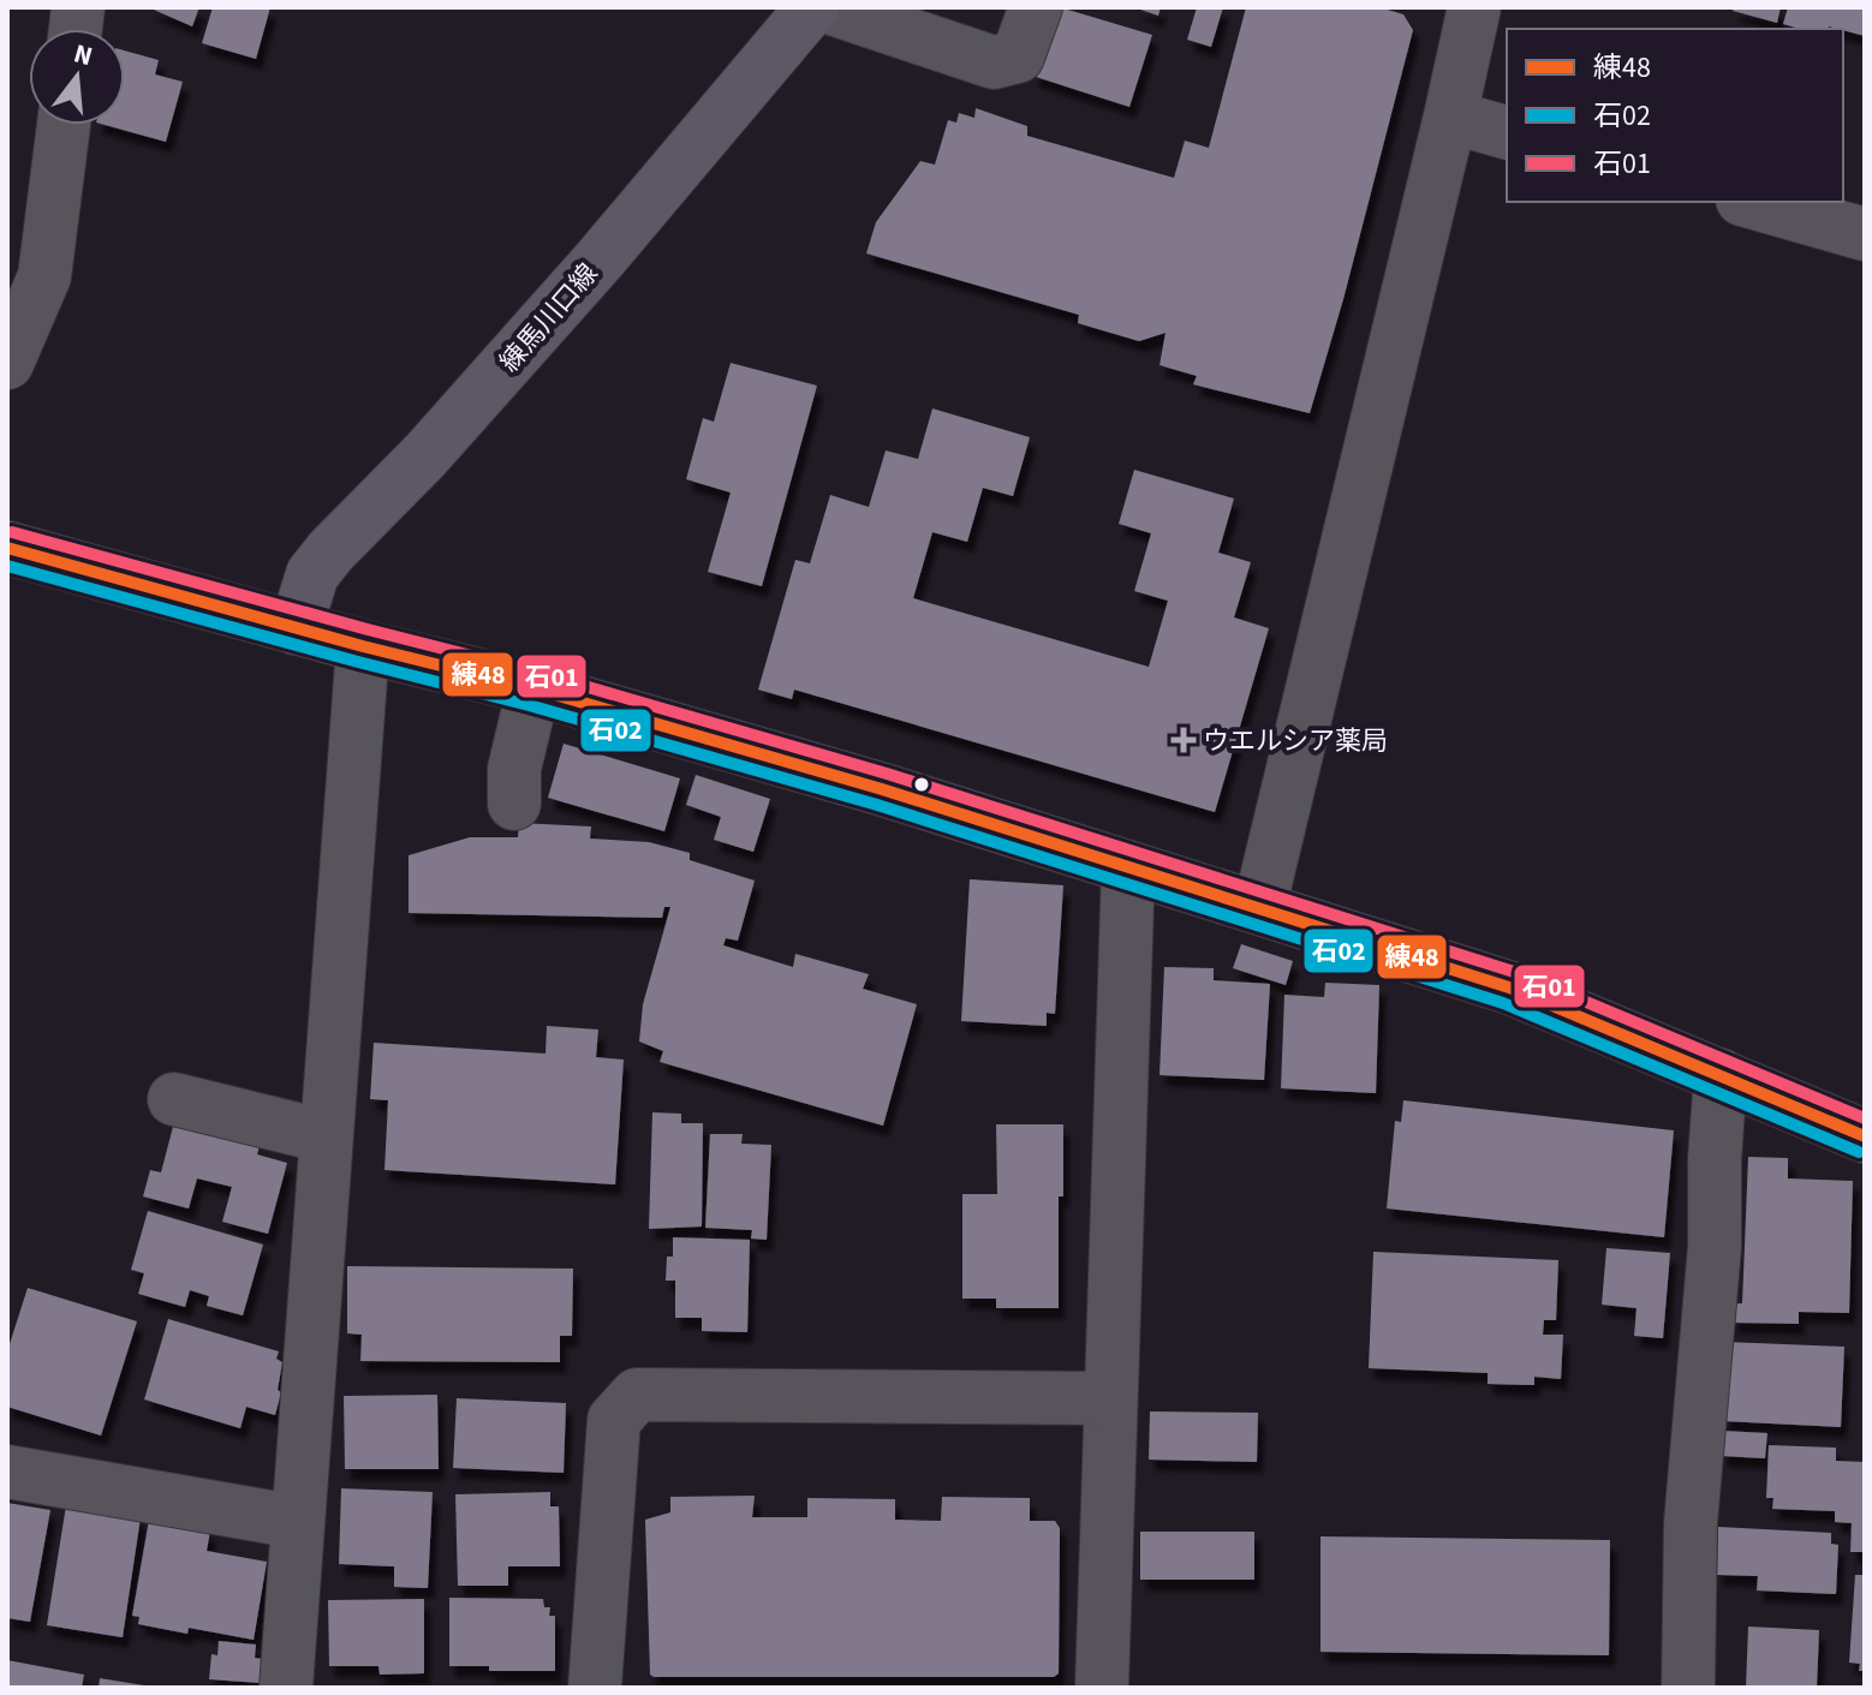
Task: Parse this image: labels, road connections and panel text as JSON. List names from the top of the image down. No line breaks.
{"streets":{"main road":["練馬川口線"]},"places":{"health":["ウエルシア薬局"]},"lines":["transit line 石01","transit line 練48","transit line 石02"],"legend":["練48","石02","石01"],"north":"top"}
